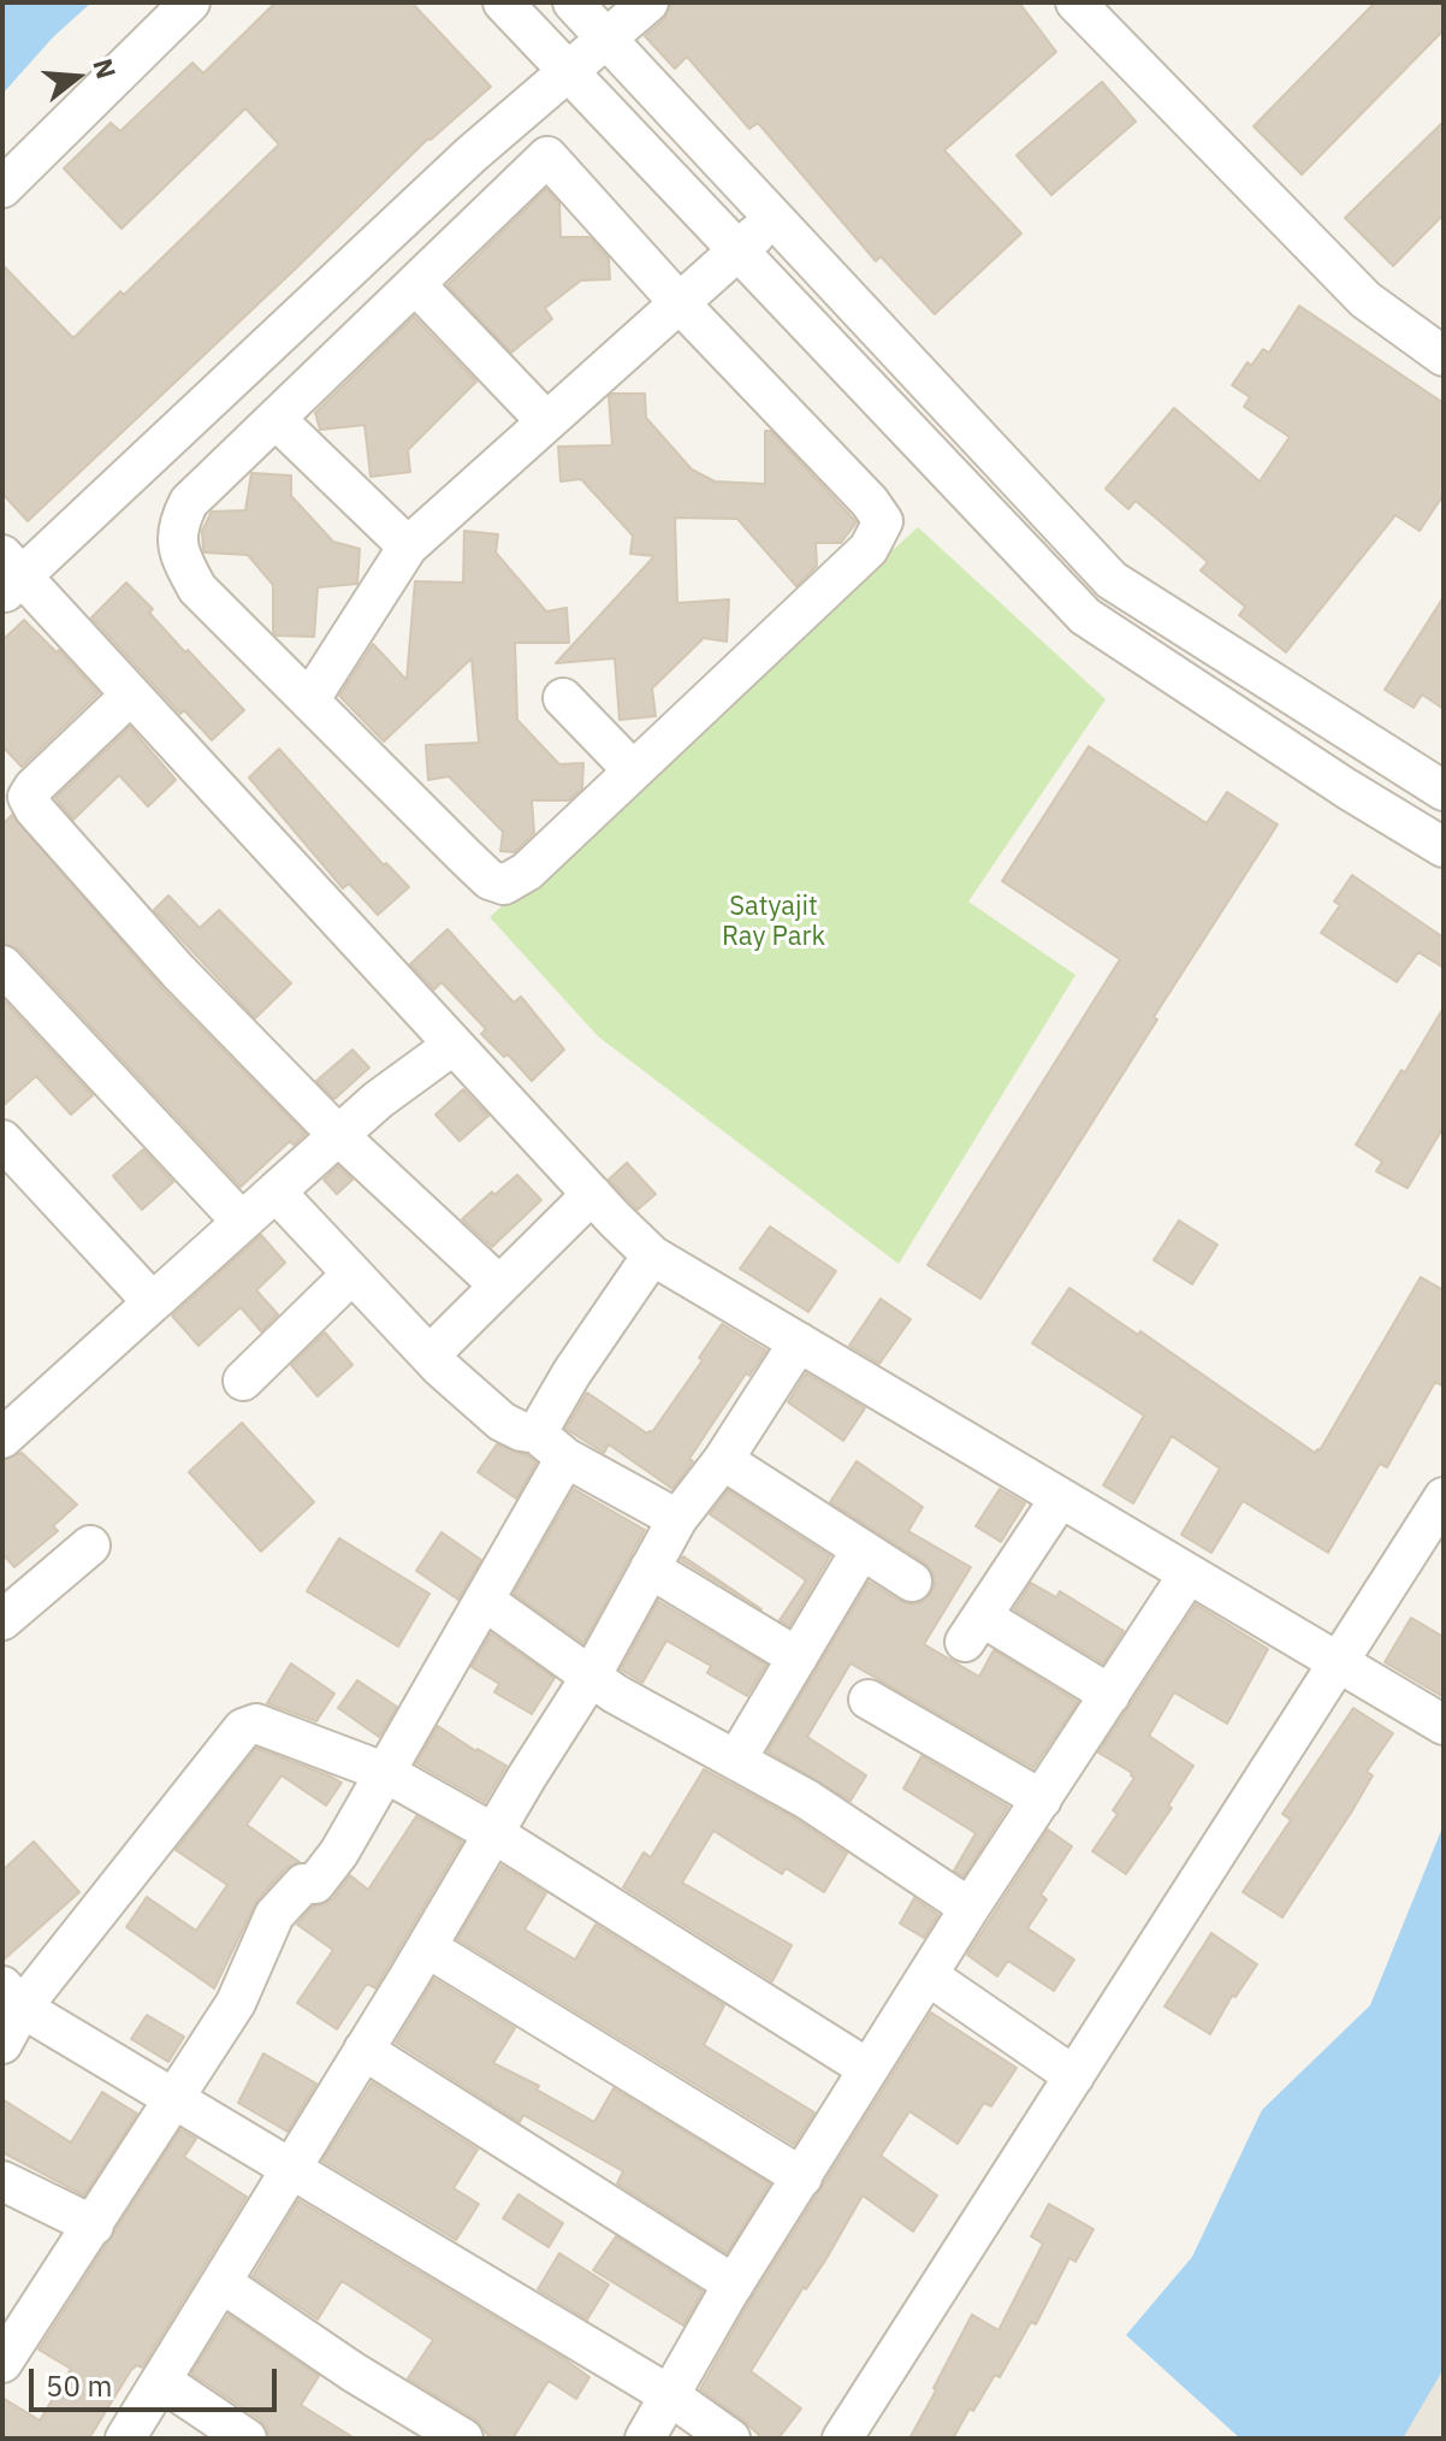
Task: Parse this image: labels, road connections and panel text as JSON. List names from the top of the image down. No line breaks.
{"parks":["Satyajit Ray Park"],"scale_bar":"50 m","north":"right"}
